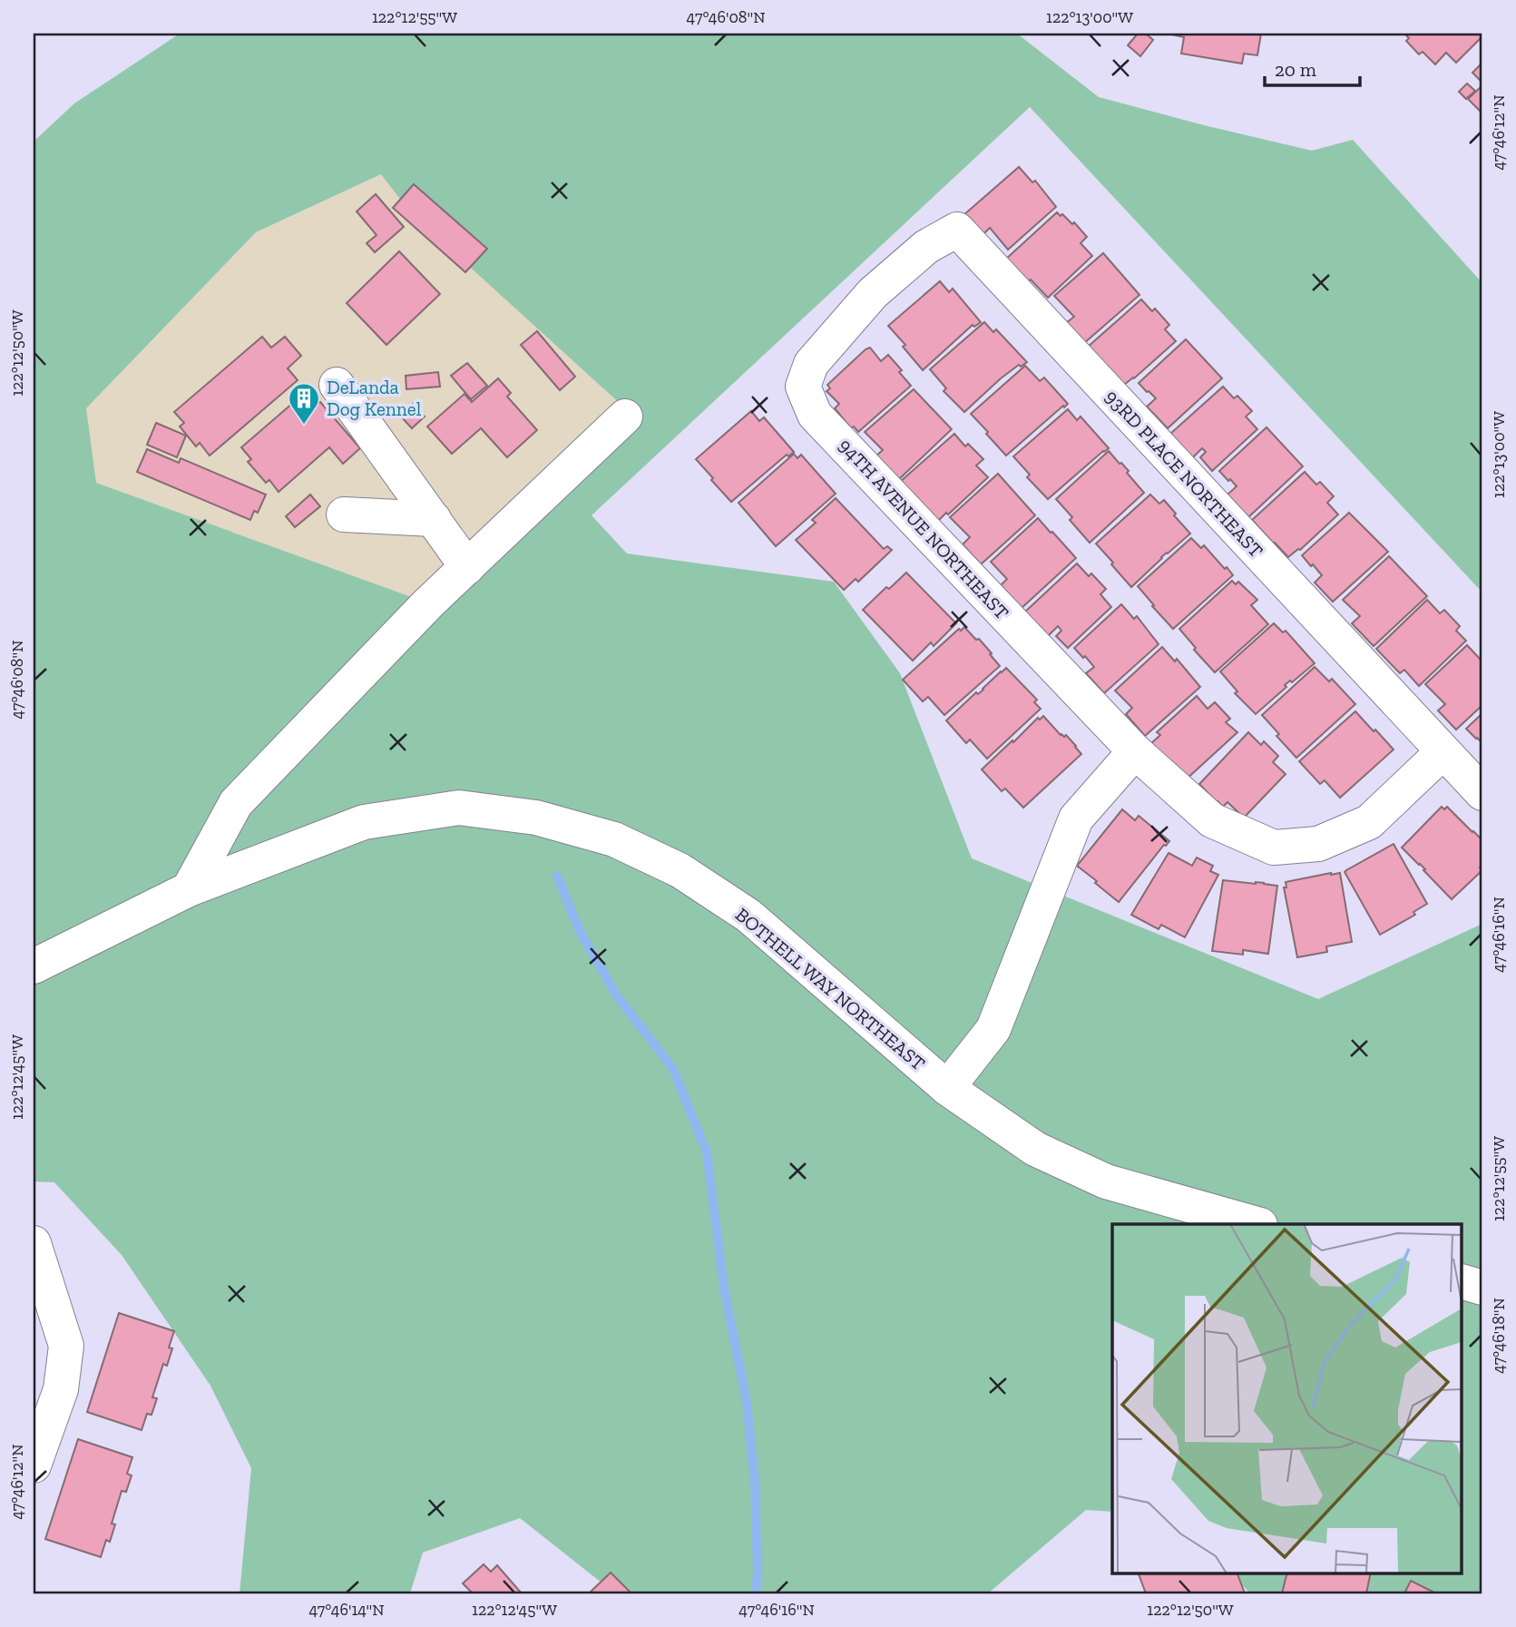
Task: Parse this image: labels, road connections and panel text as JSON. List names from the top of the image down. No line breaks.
{"streets":{"street":["93RD PLACE NORTHEAST","94TH AVENUE NORTHEAST","BOTHELL WAY NORTHEAST"]},"crossings":[["93RD PLACE NORTHEAST","94TH AVENUE NORTHEAST"]],"places":{"building":["DeLanda Dog Kennel"]},"scale_bar":"20 m","coordinates":["122°12'55\"W","47°46'08\"N","122°13'00\"W","47°46'12\"N","122°12'50\"W","47°46'16\"N","122°12'45\"W","47°46'18\"N","47°46'14\"N"]}
